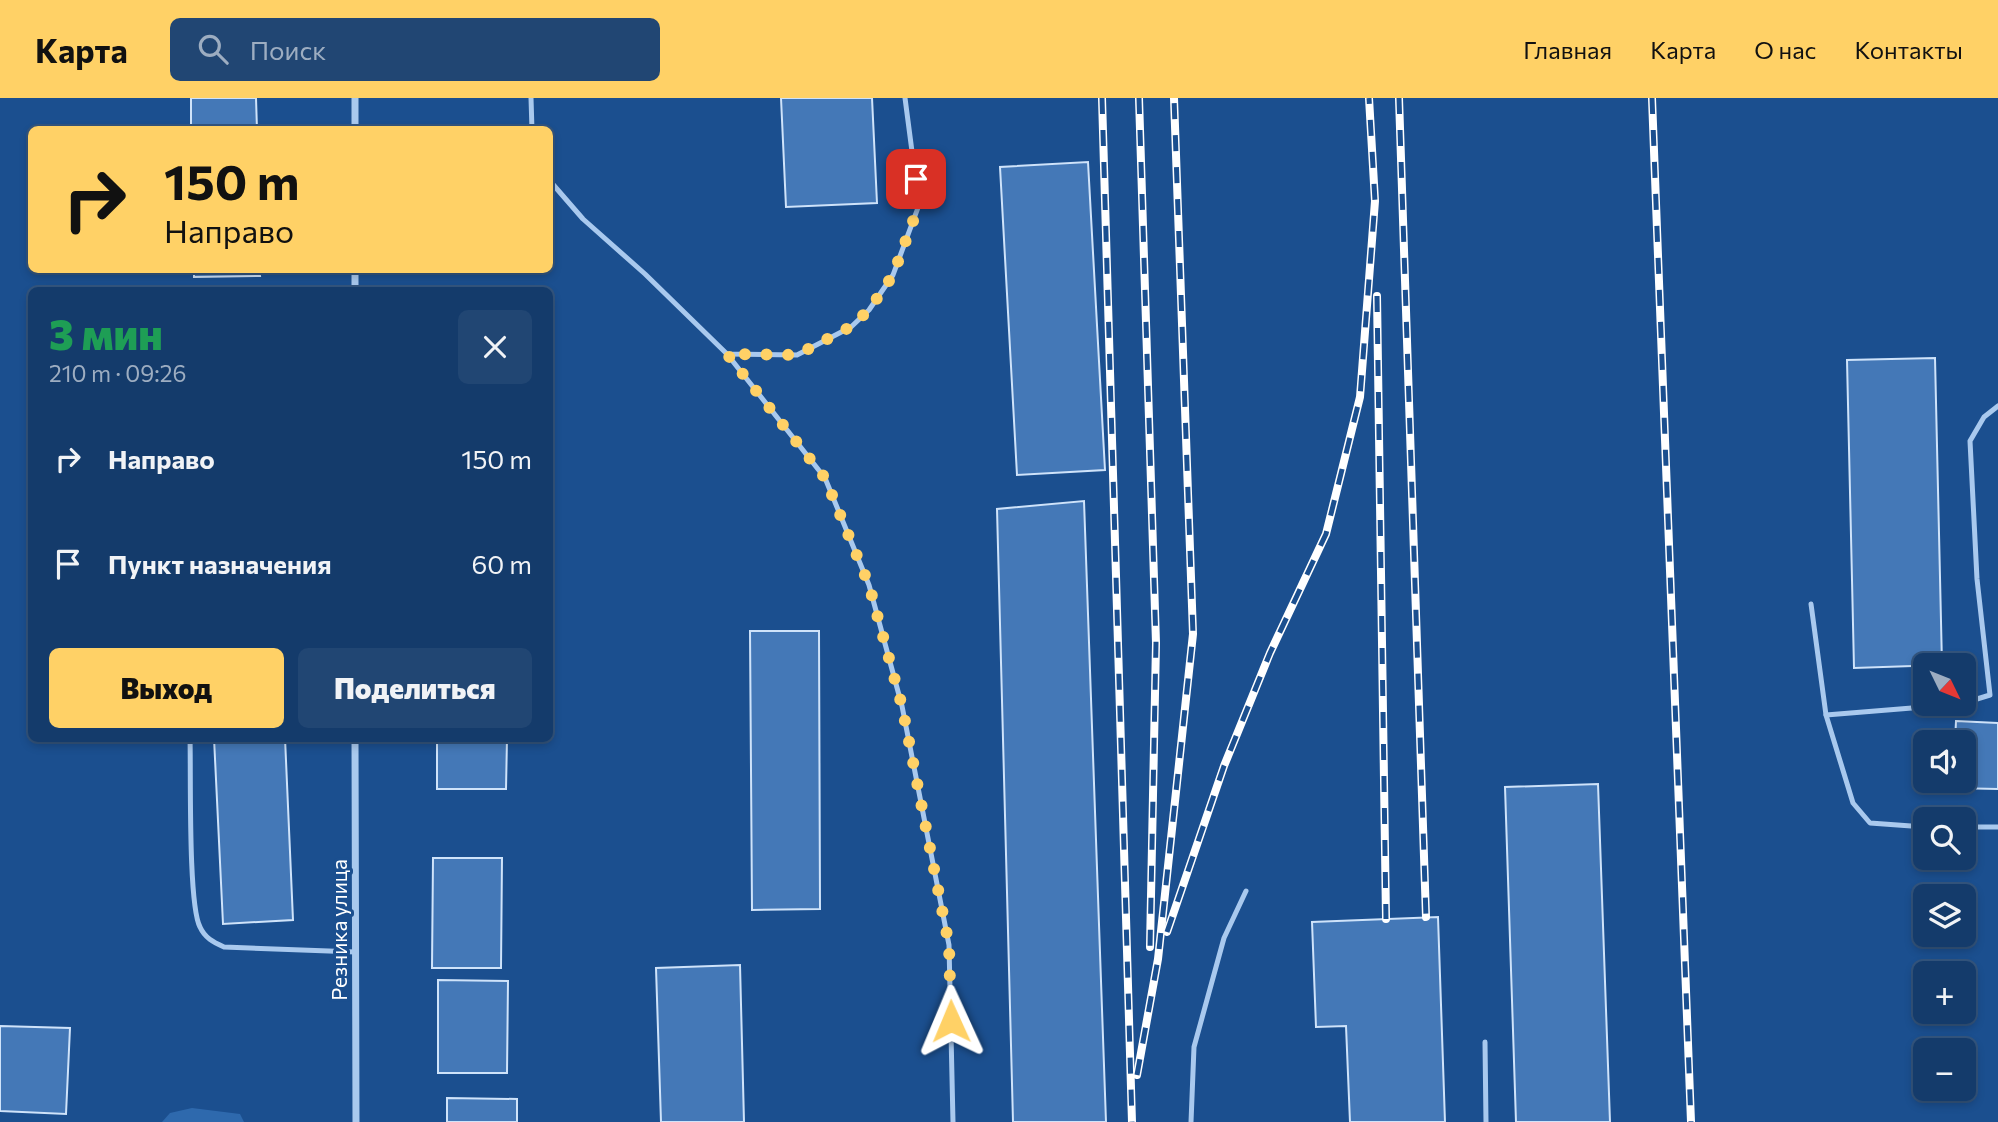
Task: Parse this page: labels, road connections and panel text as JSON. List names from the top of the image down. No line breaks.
{"streets":{"street":["Резника улица"]},"north":"bottom right","page":{"header":"Карта","search":"Поиск","nav":["Главная","Карта","О нас","Контакты"],"turn":["150 m","Направо"],"heading":["3 мин","210 m · 09:26"],"list":[{"name":"Направо","value":"150 m"},{"name":"Пункт назначения","value":"60 m"}],"buttons":["Выход","Поделиться"],"map_buttons":["+","−"]}}
